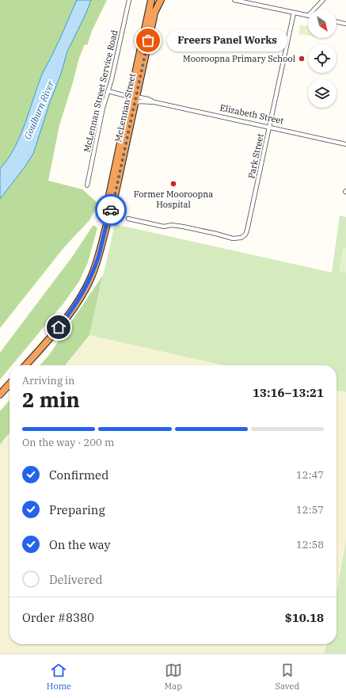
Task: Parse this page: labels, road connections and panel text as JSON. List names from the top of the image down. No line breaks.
{"streets":{"highway":["McLennan Street"],"street":["McLennan Street Service Road","Elizabeth Street","Park Street"]},"crossings":[["McLennan Street Service Road","Elizabeth Street"],["McLennan Street","Elizabeth Street"],["Elizabeth Street","Park Street"]],"water":["Goulburn River"],"places":["Freers Panel Works","Mooroopna Primary School","Former Mooroopna Hospital"],"north":"bottom right","page":{"bubble":"Freers Panel Works","heading":["2 min","Arriving in","13:16–13:21"],"panel":["Order #8380","$10.18"],"bar":"On the way · 200 m","list":[["Confirmed","12:47"],["Preparing","12:57"],["On the way","12:58"],"Delivered"],"tabs":["Home","Map","Saved"]}}
